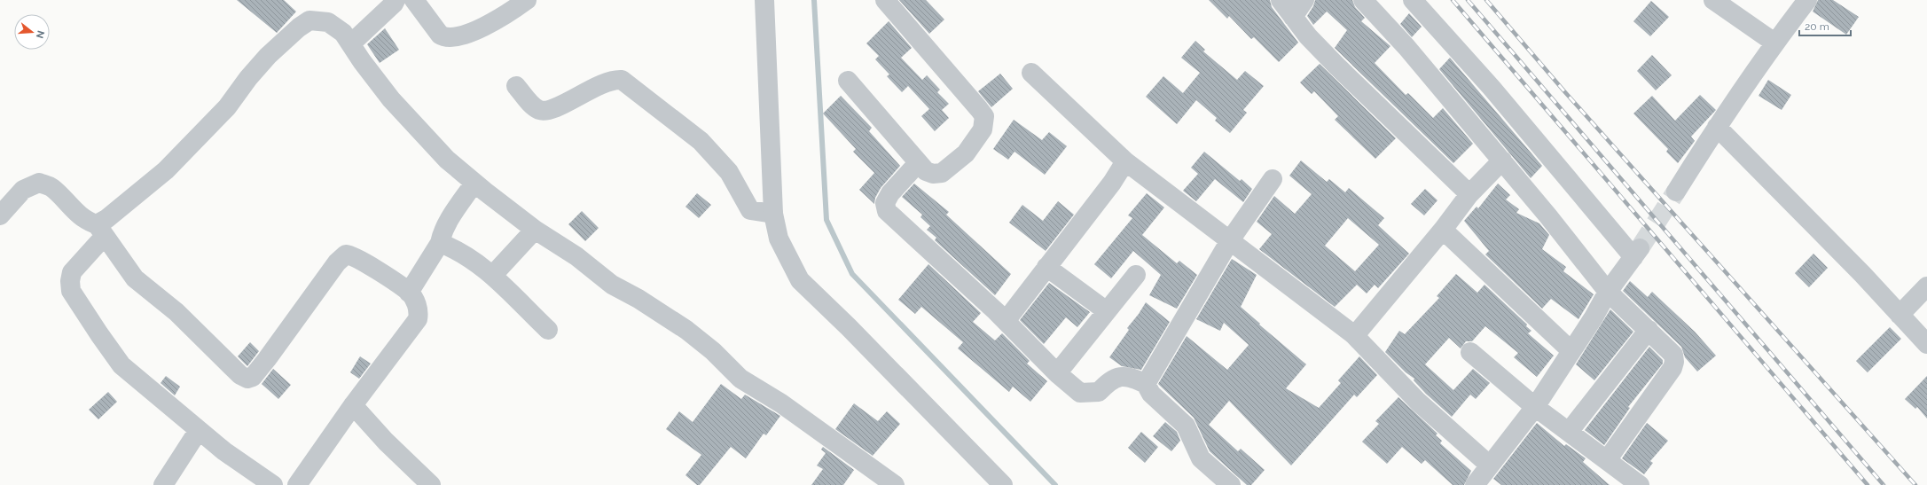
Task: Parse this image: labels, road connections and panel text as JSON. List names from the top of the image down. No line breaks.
{"scale_bar":"20 m","north":"right"}
